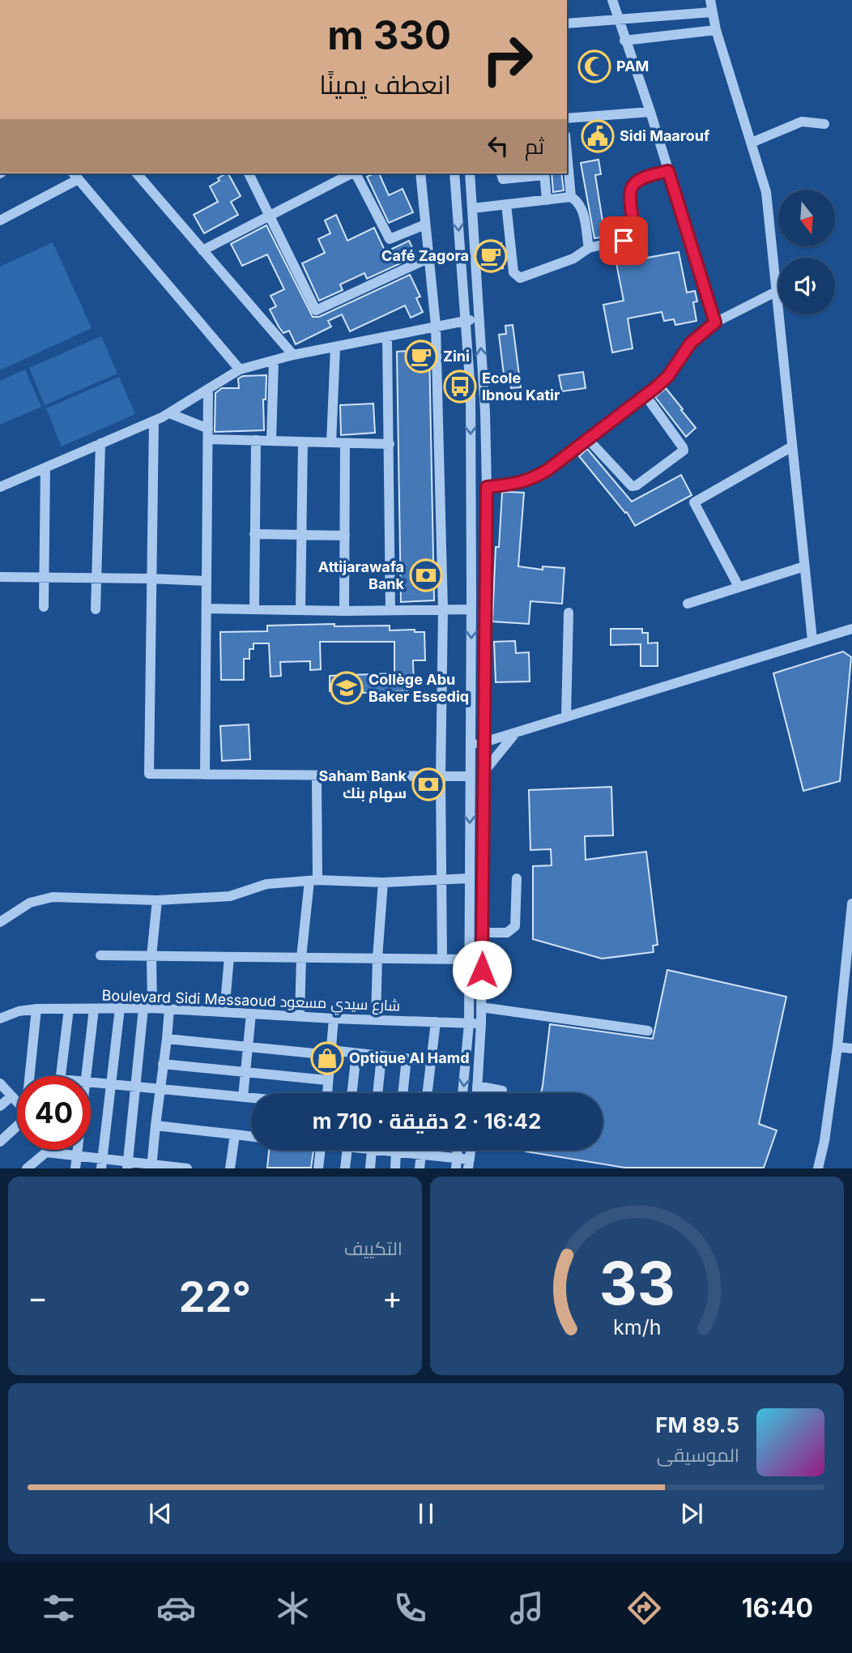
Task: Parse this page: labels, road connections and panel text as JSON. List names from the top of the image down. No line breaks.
{"streets":{"street":["Boulevard Sidi Messaoud شارع سيدي مسعود"]},"places":{"mosque":["PAM"],"public building":["Sidi Maarouf"],"cafe":["Café Zagora","Zini"],"bus stop":["Ecole Ibnou Katir"],"bank":["Attijarawafa Bank","Saham Bank سهام بنك"],"school or university":["Collège Abu Baker Essediq"],"shop":["Optique Al Hamd"]},"north":"bottom","page":{"turn":["330 m","انعطف يمينًا"],"then":"ثم","limit":"40","trip":"16:42 · 2 دقيقة · 710 m","tile":"التكييف","heat":["−","22°","+"],"song":["89.5 FM","الموسيقى"],"tabs":"16:40","gauge":["33","km/h"]}}
